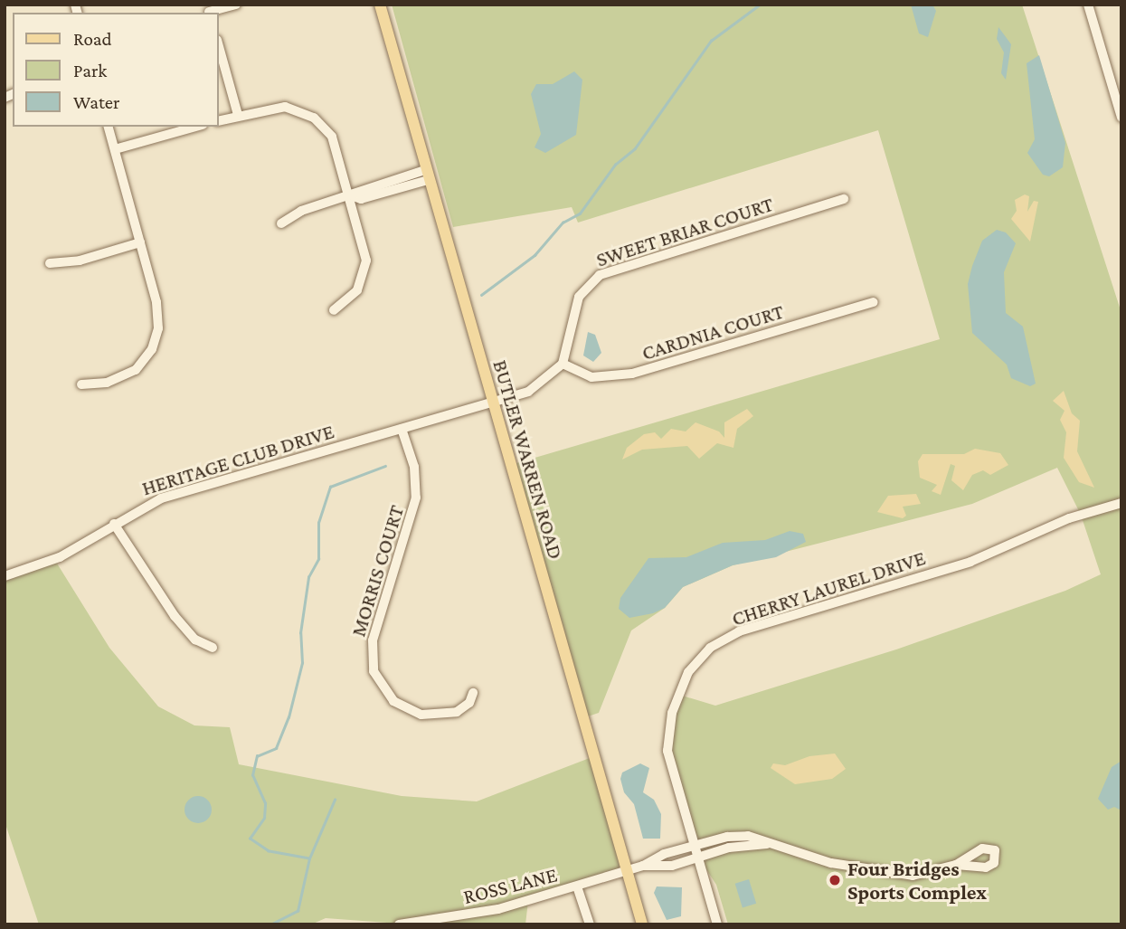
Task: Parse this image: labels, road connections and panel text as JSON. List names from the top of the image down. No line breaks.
{"streets":{"main road":["BUTLER WARREN ROAD"],"street":["SWEET BRIAR COURT","CARDNIA COURT","HERITAGE CLUB DRIVE","MORRIS COURT","CHERRY LAUREL DRIVE","ROSS LANE"]},"crossings":[["SWEET BRIAR COURT","CARDNIA COURT"],["HERITAGE CLUB DRIVE","BUTLER WARREN ROAD"],["HERITAGE CLUB DRIVE","MORRIS COURT"],["BUTLER WARREN ROAD","ROSS LANE"]],"places":["Four Bridges Sports Complex"],"legend":["Road","Park","Water"]}
